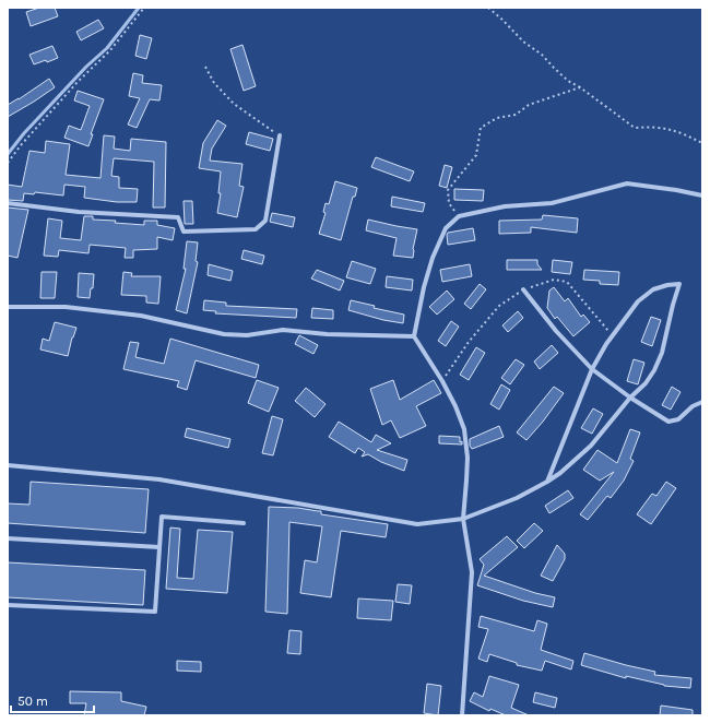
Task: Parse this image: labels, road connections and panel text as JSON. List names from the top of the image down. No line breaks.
{"scale_bar":"50 m"}
